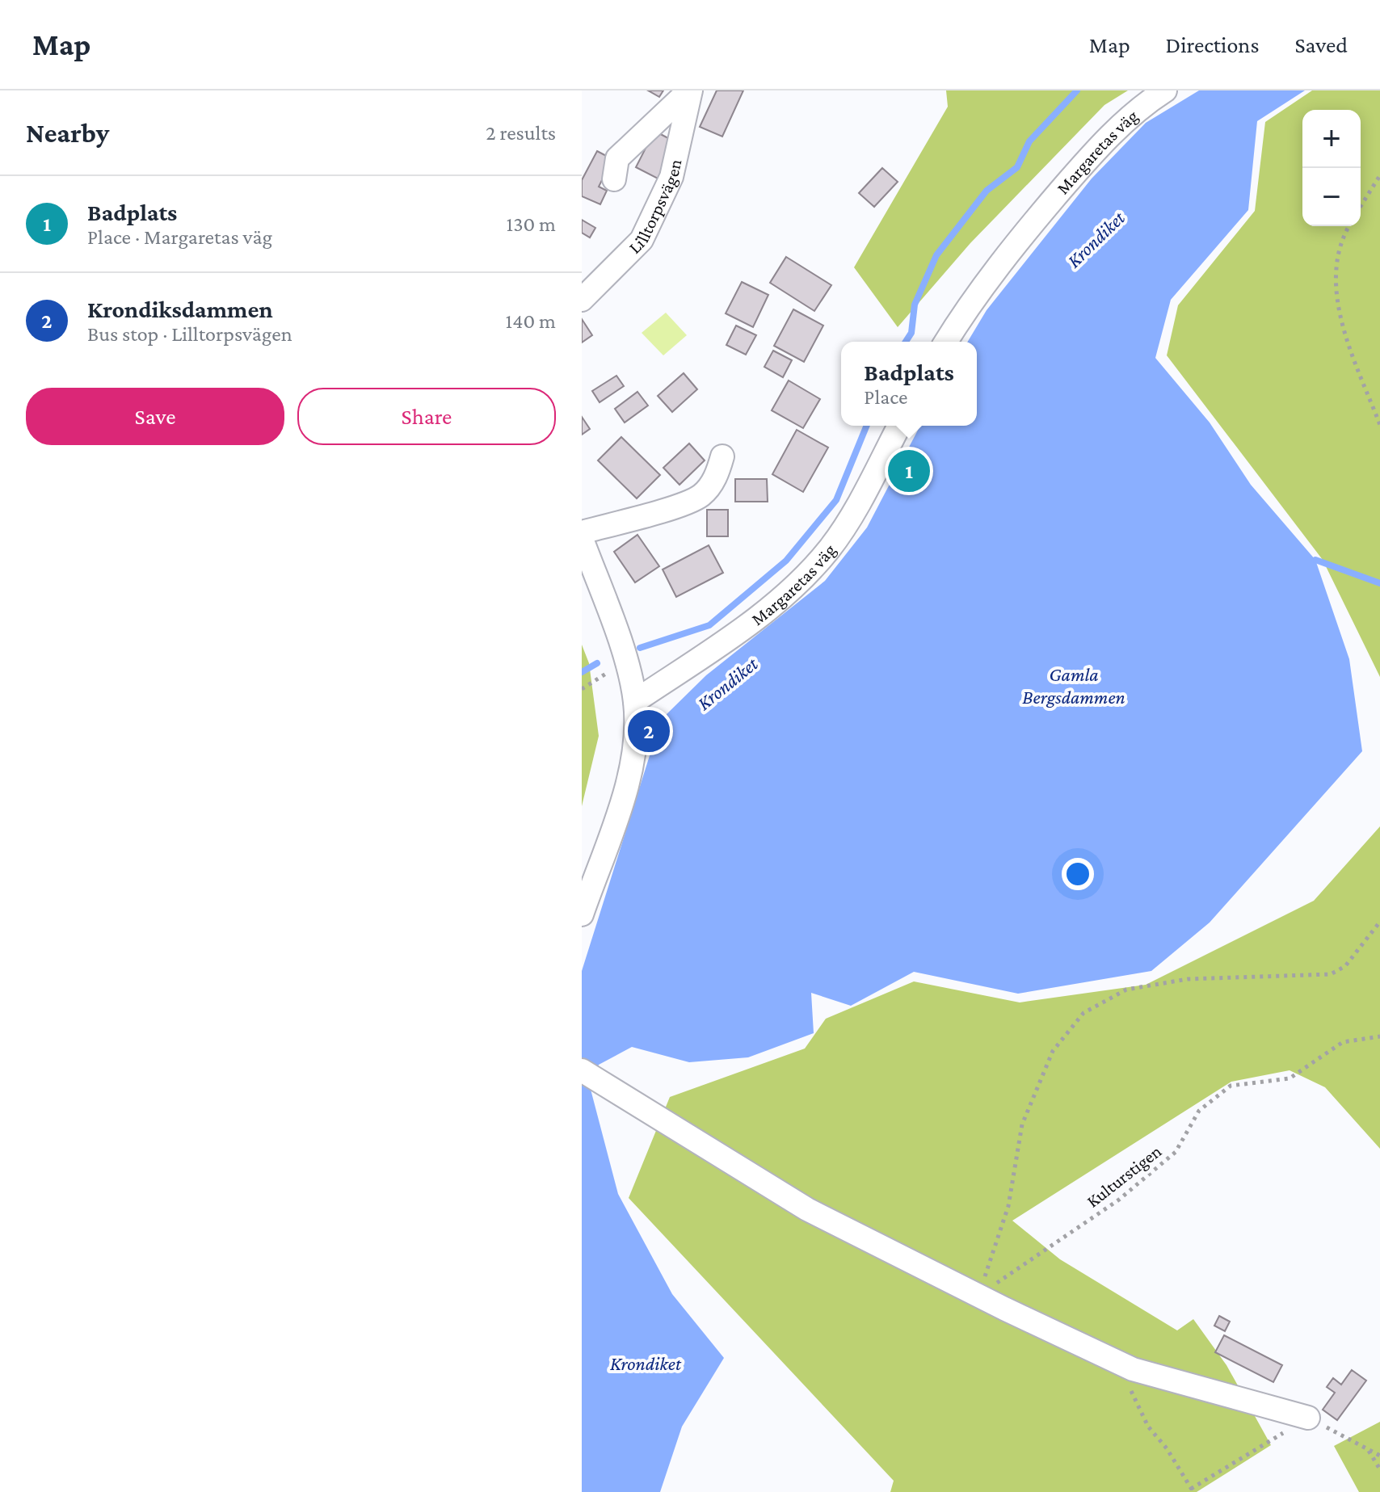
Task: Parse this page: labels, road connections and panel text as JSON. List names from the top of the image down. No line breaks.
{"streets":{"street":["Margaretas väg","Lilltorpsvägen"],"path":["Kulturstigen"]},"water":["Krondiket","Gamla Bergsdammen"],"page":{"header":"Map","nav":["Map","Directions","Saved"],"heading":["Nearby","2 results"],"map_buttons":["+","−"],"list":[{"mark":"1","name":"Badplats","note":"Place · Margaretas väg","value":"130 m"},{"mark":"2","name":"Krondiksdammen","note":"Bus stop · Lilltorpsvägen","value":"140 m"}],"popup":["Badplats","Place"],"buttons":["Save","Share"],"pins":["1","2"]}}
